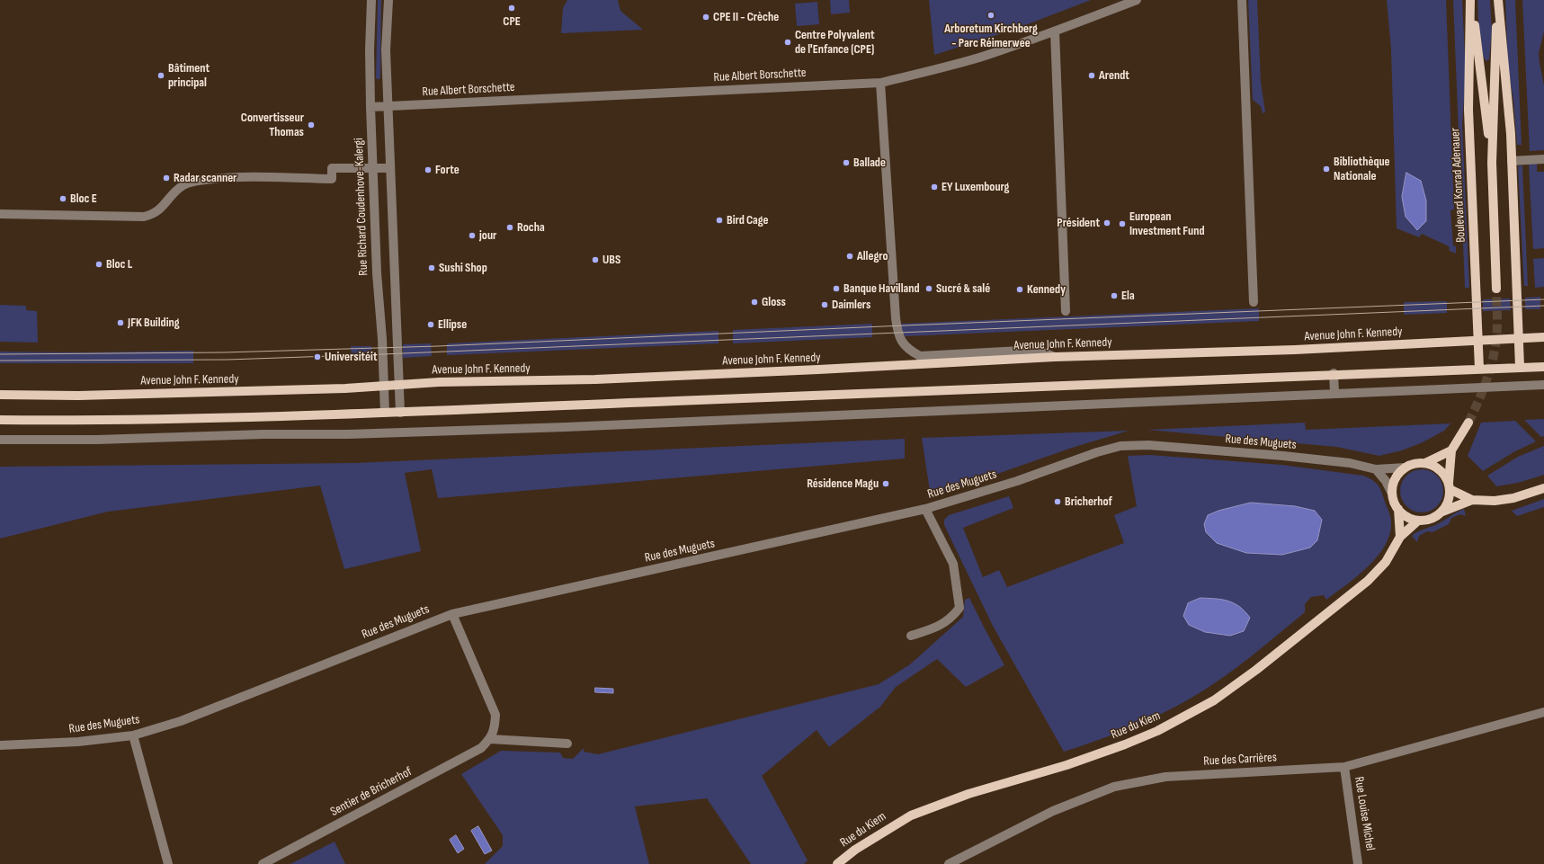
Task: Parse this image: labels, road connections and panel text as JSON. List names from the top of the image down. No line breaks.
{"streets":{"main road":["Boulevard Konrad Adenauer","Avenue John F. Kennedy","Rue du Kiem"],"street":["Rue Albert Borschette","Rue Richard Coudenhove-Kalergi","Rue des Muguets","Rue des Carrières","Sentier de Bricherhof","Rue Louise Michel"]},"crossings":[["Rue Albert Borschette","Rue Richard Coudenhove-Kalergi"],["Boulevard Konrad Adenauer","Avenue John F. Kennedy"],["Rue Richard Coudenhove-Kalergi","Avenue John F. Kennedy"],["Rue des Muguets","Rue du Kiem"],["Rue des Carrières","Rue Louise Michel"]],"places":["CPE","Arboretum Kirchberg - Parc Réimerwee","CPE II - Crèche","Centre Polyvalent de l'Enfance (CPE)","Bâtiment principal","Arendt","Convertisseur Thomas","Ballade","Bibliothèque Nationale","Forte","Radar scanner","EY Luxembourg","Bloc E","Bird Cage","Président","European Investment Fund","Rocha","jour","Allegro","UBS","Bloc L","Sushi Shop","Banque Havilland","Sucré & salé","Kennedy","Ela","Gloss","Daimlers","JFK Building","Ellipse","Universitéit","Résidence Magu","Bricherhof"]}
